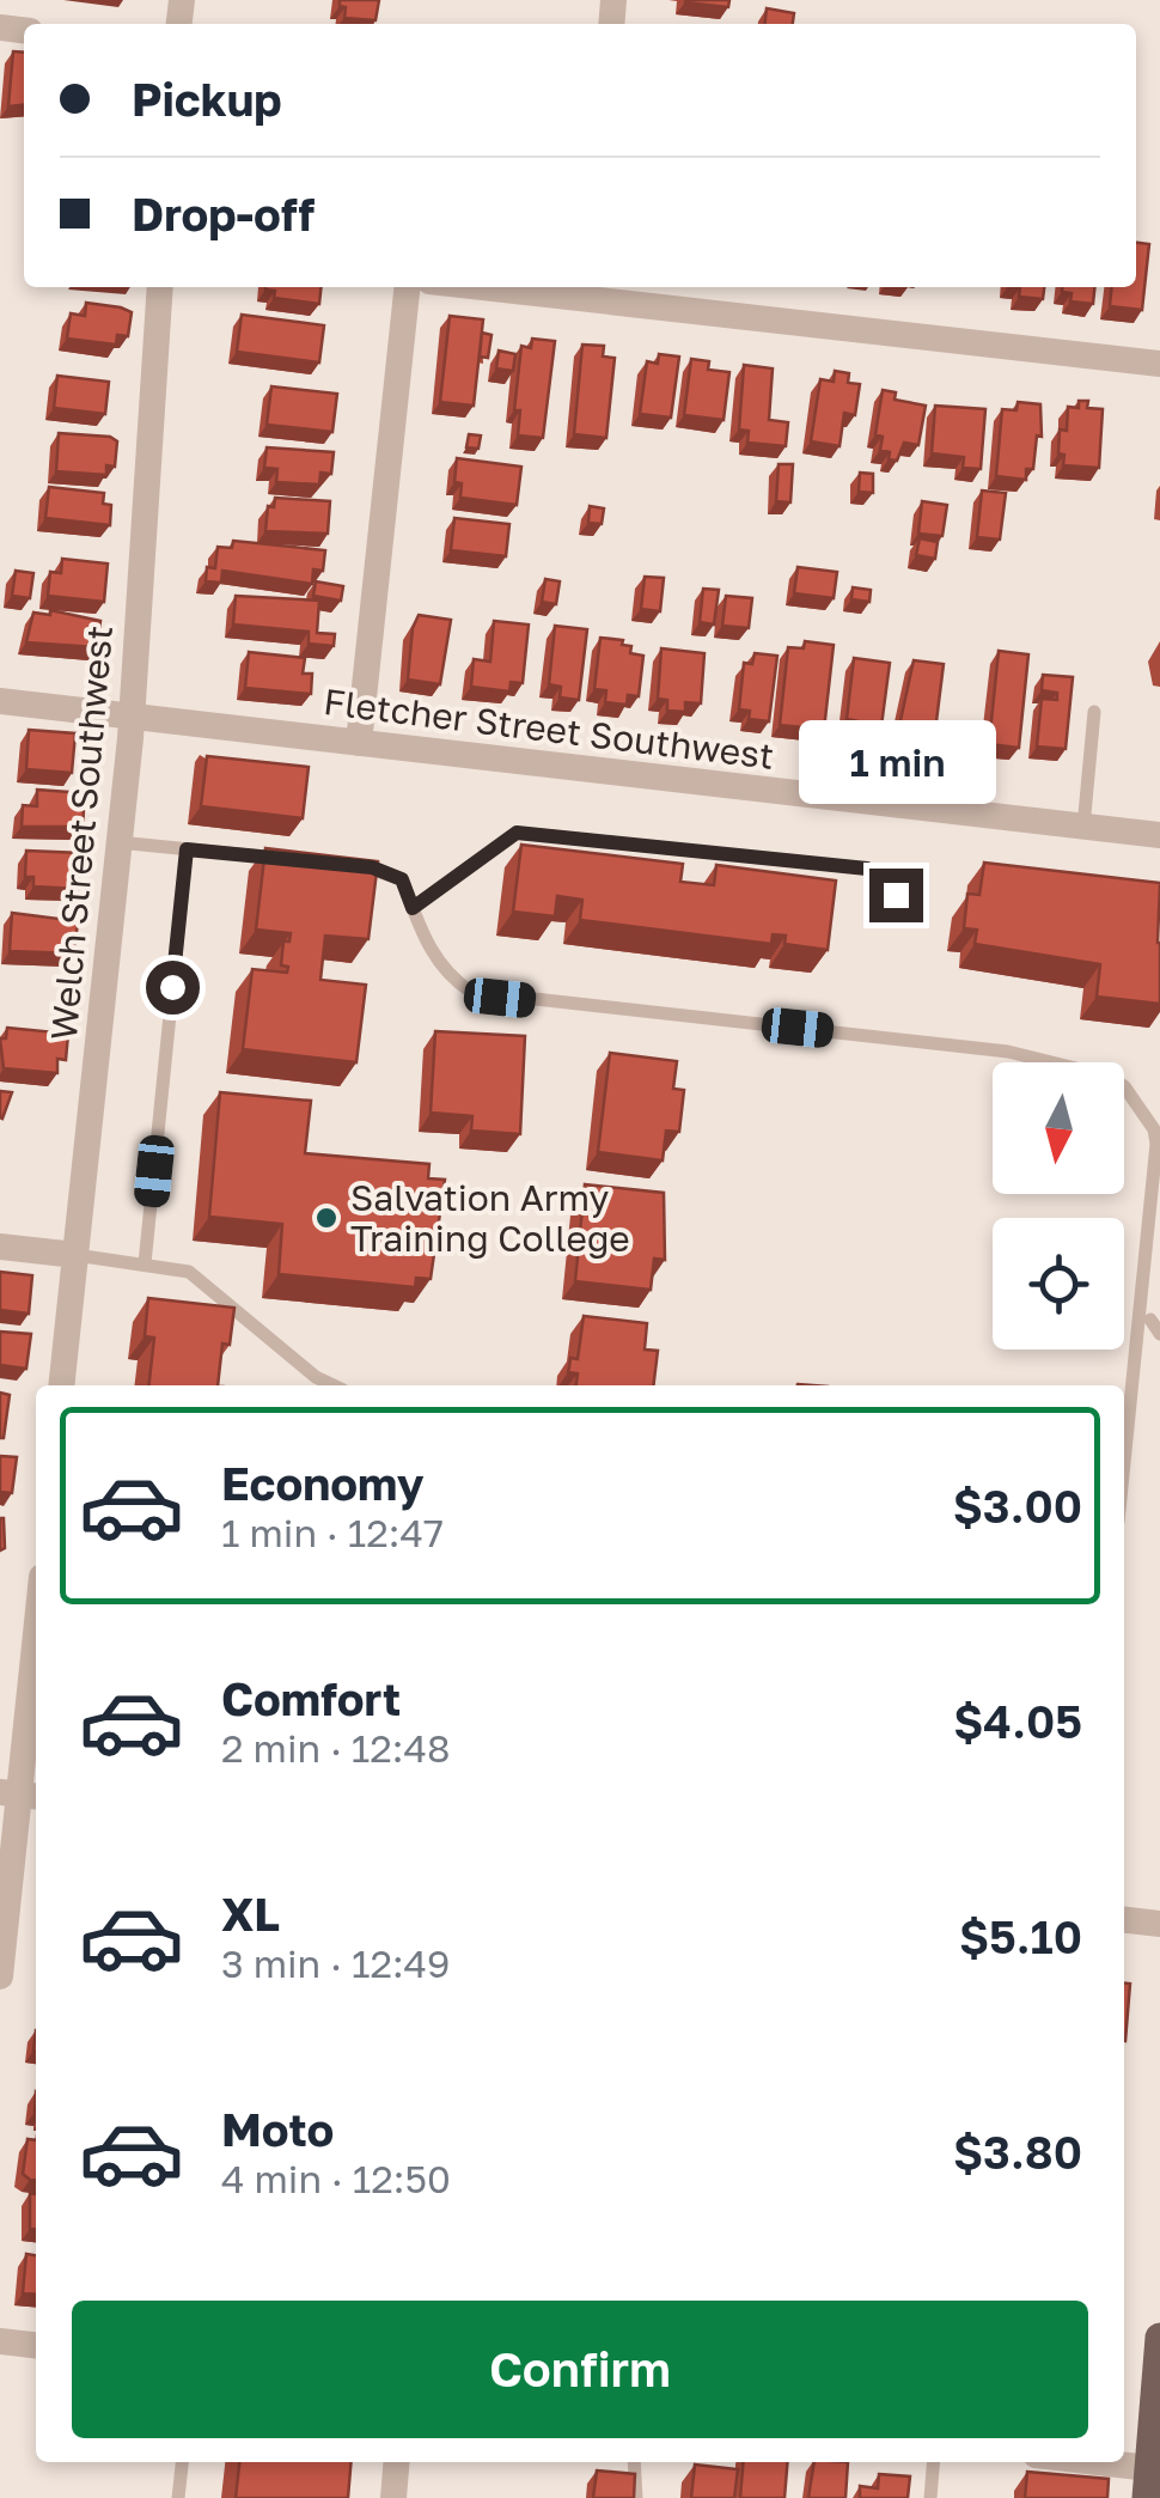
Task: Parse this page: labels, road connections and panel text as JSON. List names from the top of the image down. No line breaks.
{"streets":{"street":["Fletcher Street Southwest","Welch Street Southwest"]},"crossings":[["Fletcher Street Southwest","Welch Street Southwest"]],"places":["Salvation Army Training College"],"north":"bottom","page":{"banner":["Pickup","Drop-off"],"bubble":"1 min","list":[{"name":"Economy","note":"1 min · 12:47","value":"$3.00"},{"name":"Comfort","note":"2 min · 12:48","value":"$4.05"},{"name":"XL","note":"3 min · 12:49","value":"$5.10"},{"name":"Moto","note":"4 min · 12:50","value":"$3.80"}],"buttons":"Confirm"}}
